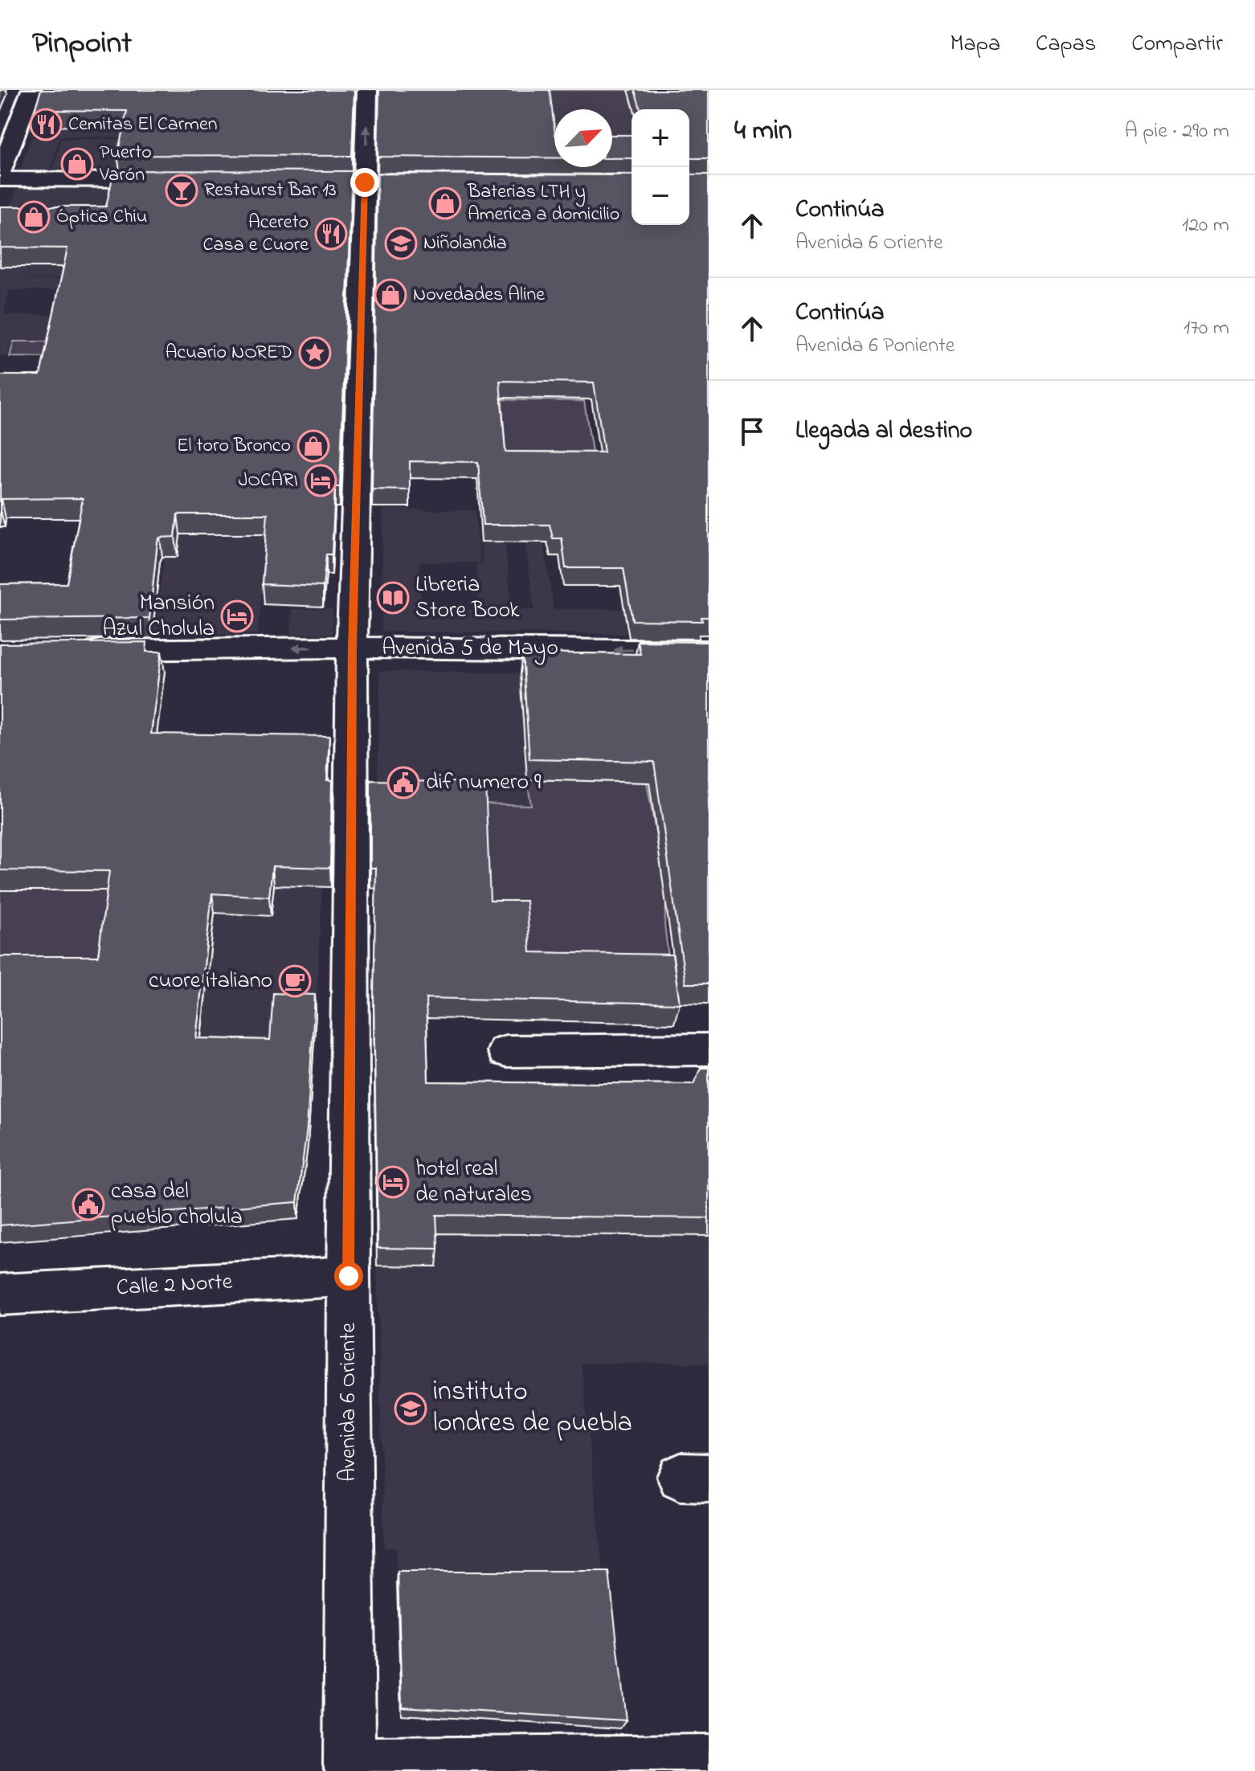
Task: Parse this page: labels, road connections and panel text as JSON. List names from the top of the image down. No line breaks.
{"streets":{"street":["Avenida 5 de Mayo","Calle 2 Norte","Avenida 6 Oriente"]},"crossings":[["Avenida 5 de Mayo","Avenida 6 Oriente"],["Calle 2 Norte","Avenida 6 Oriente"]],"one_way":["Avenida 5 de Mayo"],"places":{"restaurant":["Cemitas El Carmen","Acereto Casa e Cuore"],"shop":["Puerto Varón","Baterias LTH y America a domicilio","Óptica Chiu","Novedades Aline","El toro Bronco"],"bar":["Restaurst Bar 13"],"school or university":["Niñolandia","instituto londres de puebla"],"place":["Acuario NORED"],"hotel":["JOCARI","Mansión Azul Cholula","hotel real de naturales"],"library":["Libreria Store Book"],"public building":["dif numero 9","casa del pueblo cholula"],"cafe":["cuore italiano"]},"north":"top right","page":{"header":"Pinpoint","nav":["Mapa","Capas","Compartir"],"heading":["4 min","A pie · 290 m"],"map_buttons":["+","−"],"list":[["Continúa","Avenida 6 Oriente","120 m"],["Continúa","Avenida 6 Poniente","170 m"],"Llegada al destino"]}}
